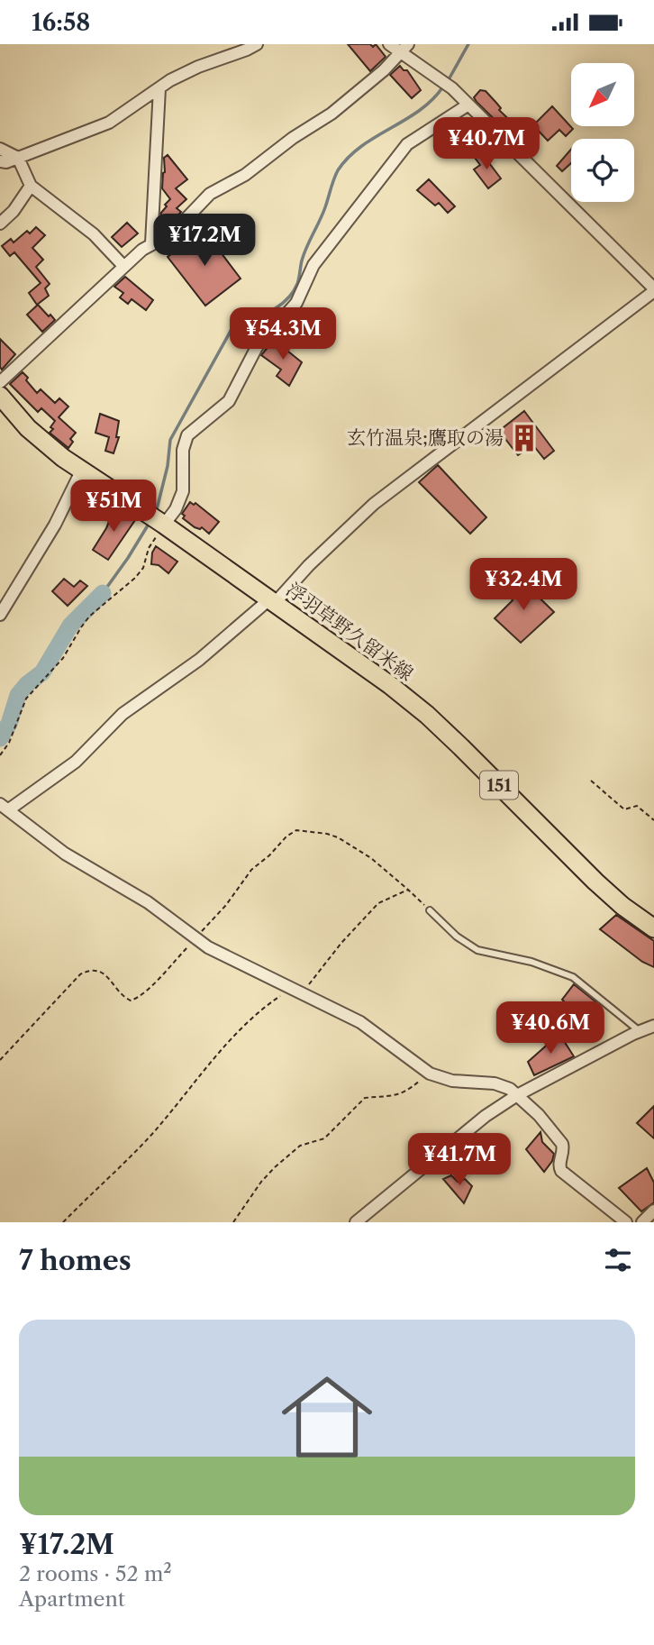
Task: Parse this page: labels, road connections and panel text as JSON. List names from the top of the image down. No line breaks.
{"streets":{"main road":["浮羽草野久留米線","151"]},"places":{"building":["玄竹温泉;鷹取の湯"]},"north":"bottom left","page":{"status":"16:58","price":["¥40.7M","¥17.2M","¥54.3M","¥51M","¥32.4M","¥40.6M","¥41.7M"],"heading":"7 homes","list":[{"name":"¥17.2M","note":"2 rooms · 52 m² · Apartment"}]}}
